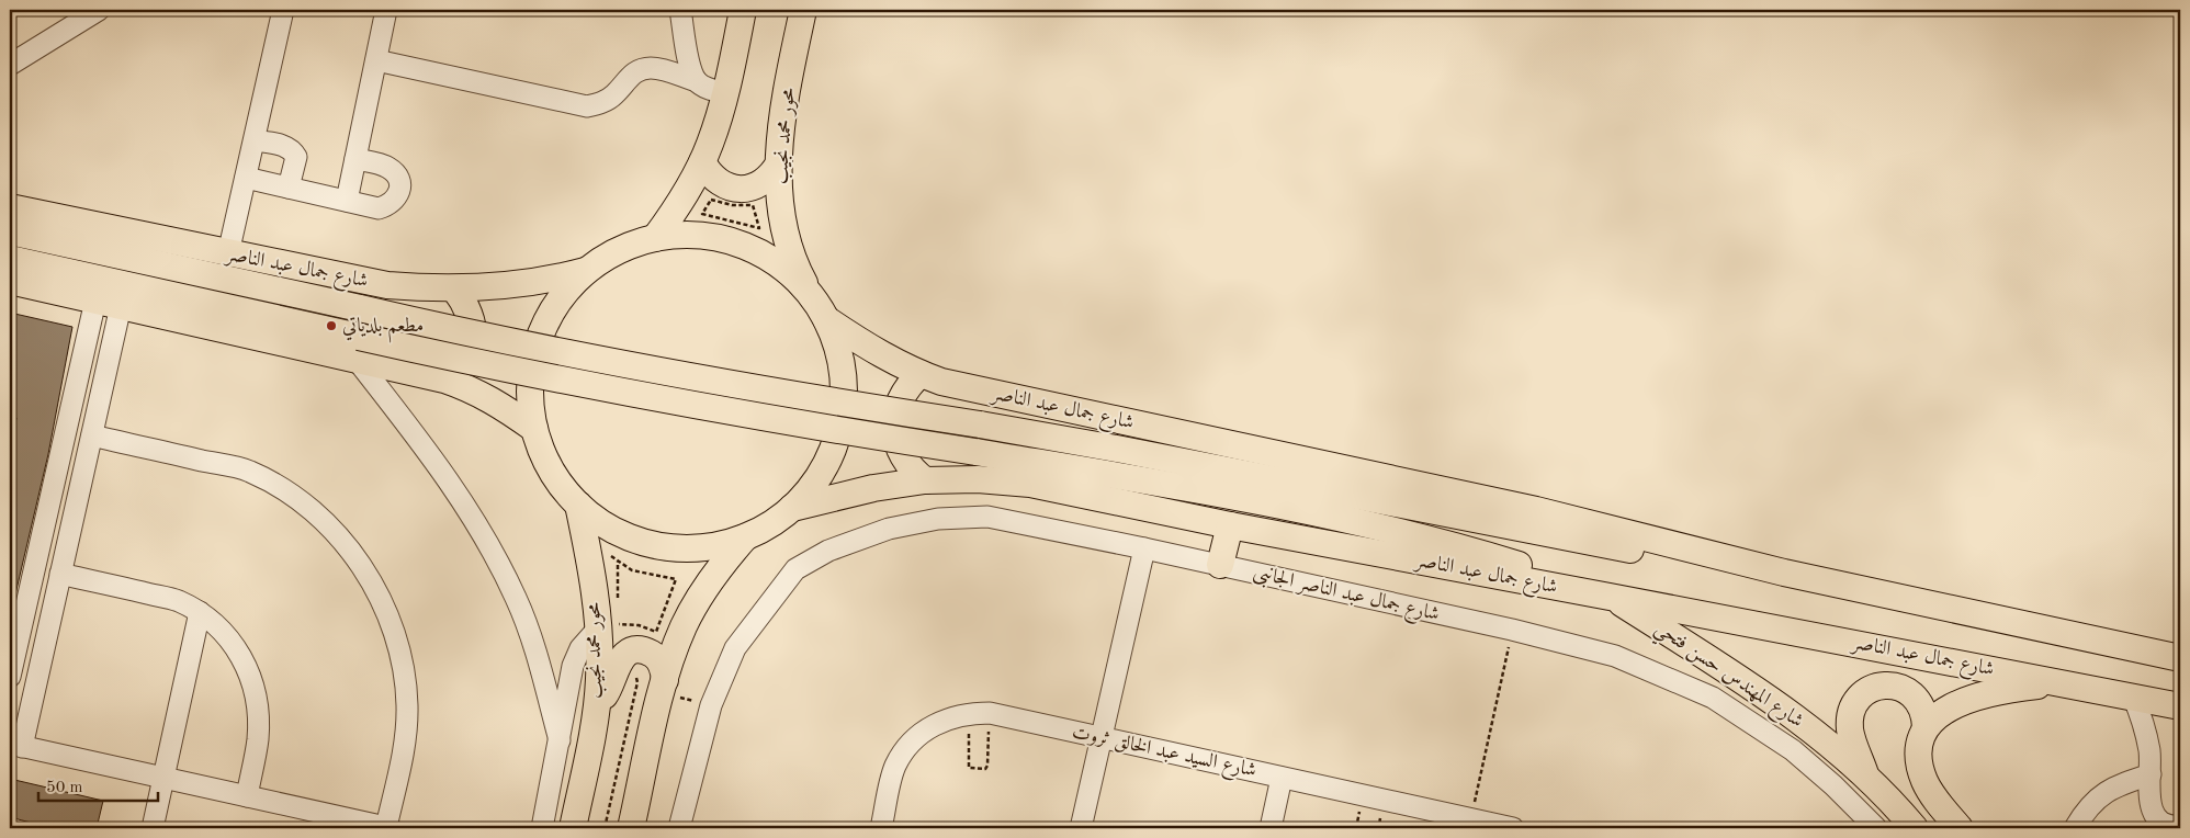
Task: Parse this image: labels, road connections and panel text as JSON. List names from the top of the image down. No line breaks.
{"streets":{"main road":["محور محمد نجيب","شارع جمال عبد الناصر","شارع المهندس حسن فتحي"],"street":["شارع جمال عبد الناصر الجانبى","شارع السيد عبد الخالق ثروت"]},"crossings":[["شارع جمال عبد الناصر","شارع المهندس حسن فتحي"]],"places":["مطعم بلدياتي"],"scale_bar":"50 m"}
